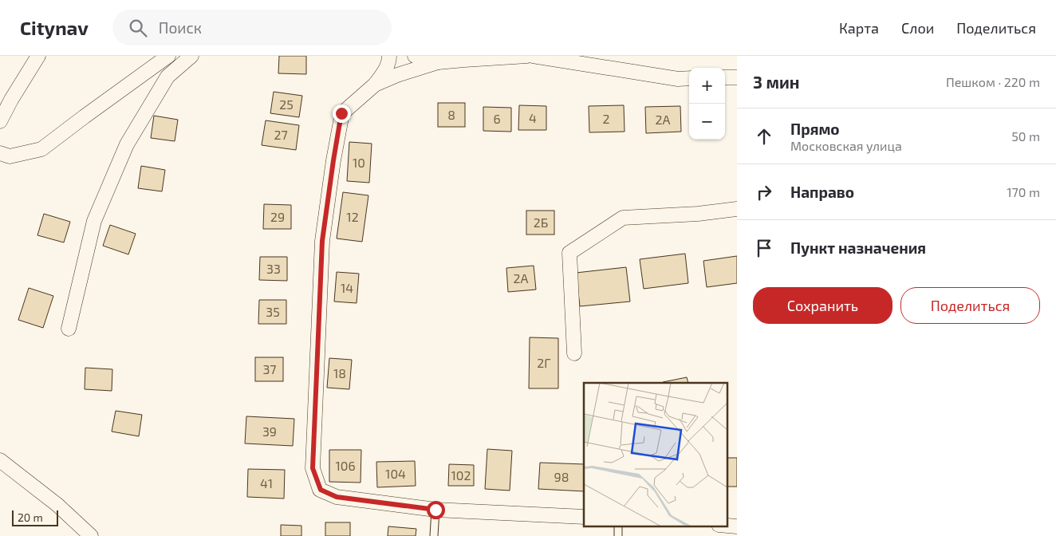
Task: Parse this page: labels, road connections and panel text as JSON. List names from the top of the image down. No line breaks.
{"house_numbers":["25","8","4","6","2","2А","27","10","29","12","2Б","33","2А","14","35","2Г","37","18","39","106","104","102","98","41"],"scale_bar":"20 m","page":{"header":"Citynav","search":"Поиск","nav":["Карта","Слои","Поделиться"],"heading":["3 мин","Пешком · 220 m"],"map_buttons":["+","−"],"list":[["Прямо","Московская улица","50 m"],["Направо","170 m"],"Пункт назначения"],"buttons":["Сохранить","Поделиться"],"scale":"20 m"}}
